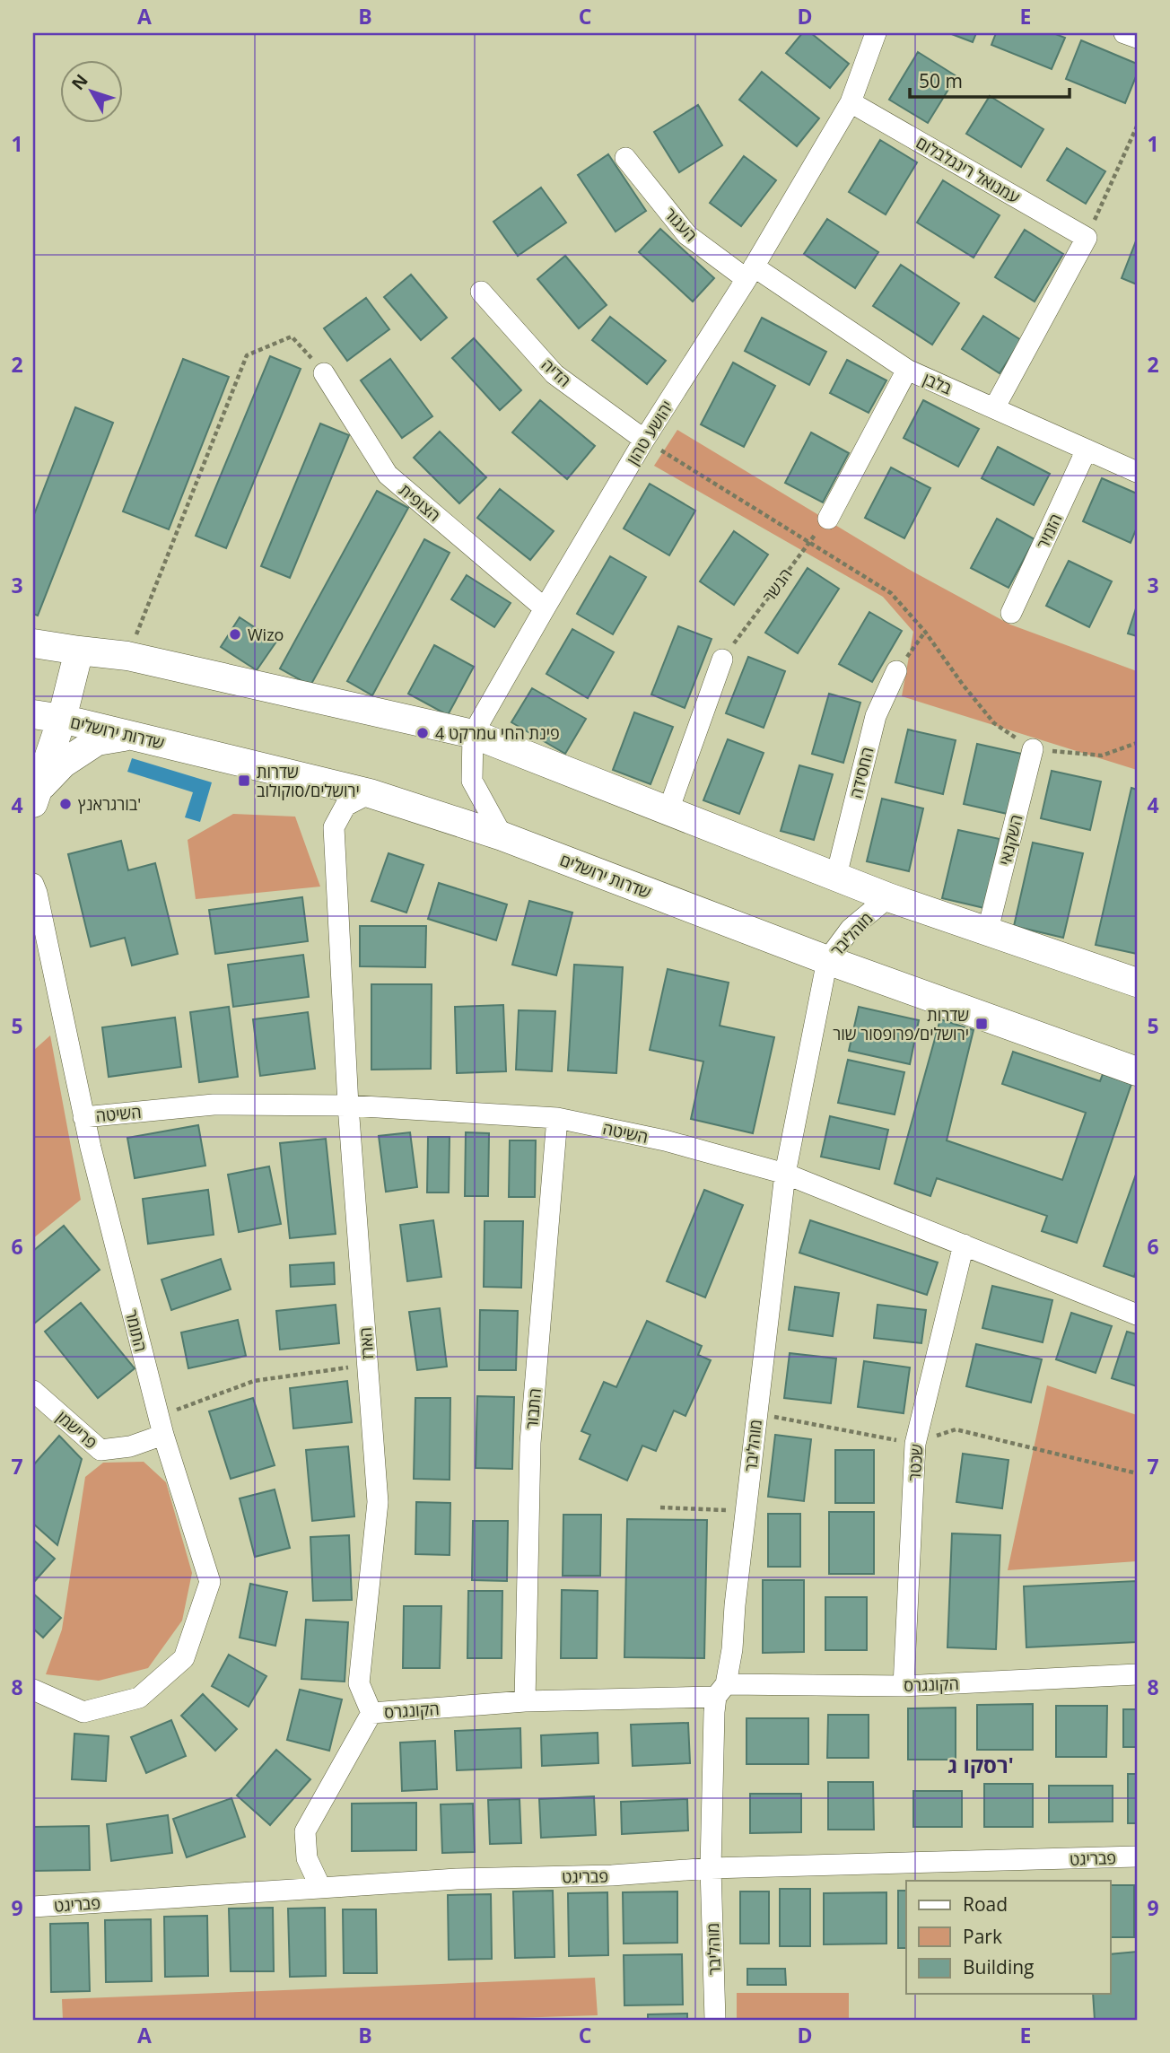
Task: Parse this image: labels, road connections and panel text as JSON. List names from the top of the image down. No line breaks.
{"streets":{"main road":["שדרות ירושלים"],"street":["עמנואל רינגלבלום","העגור","הדיה","בלבן","יהושע טהון","הצופית","הזמיר","החסידה","השקנאי","מוהליבר","השיטה","התומר","הארז","התבור","פרישמן","שכטר","הקונגרס","פבריגט"],"path":["הנשר"]},"crossings":[["עמנואל רינגלבלום","יהושע טהון"],["העגור","בלבן"],["העגור","יהושע טהון"],["הדיה","יהושע טהון"],["בלבן","יהושע טהון"],["בלבן","הזמיר"],["יהושע טהון","הצופית"],["יהושע טהון","שדרות ירושלים"],["שדרות ירושלים","מוהליבר"],["שדרות ירושלים","הארז"],["מוהליבר","השיטה"],["מוהליבר","הקונגרס"],["מוהליבר","פבריגט"],["השיטה","התומר"],["השיטה","הארז"],["השיטה","התבור"],["השיטה","שכטר"],["התומר","פרישמן"],["הארז","הקונגרס"],["התבור","הקונגרס"],["שכטר","הקונגרס"]],"districts":["רסקו ג'"],"places":{"other":["Wizo","מרקט 4u פינת החי","בורגראנץ'"],"transit":["שדרות ירושלים/סוקולוב","שדרות ירושלים/פרופסור שור"]},"legend":["Road","Park","Building"],"scale_bar":"50 m","north":"top left","grid":{"columns":["A","B","C","D","E"],"rows":["1","2","3","4","5","6","7","8","9"]}}
